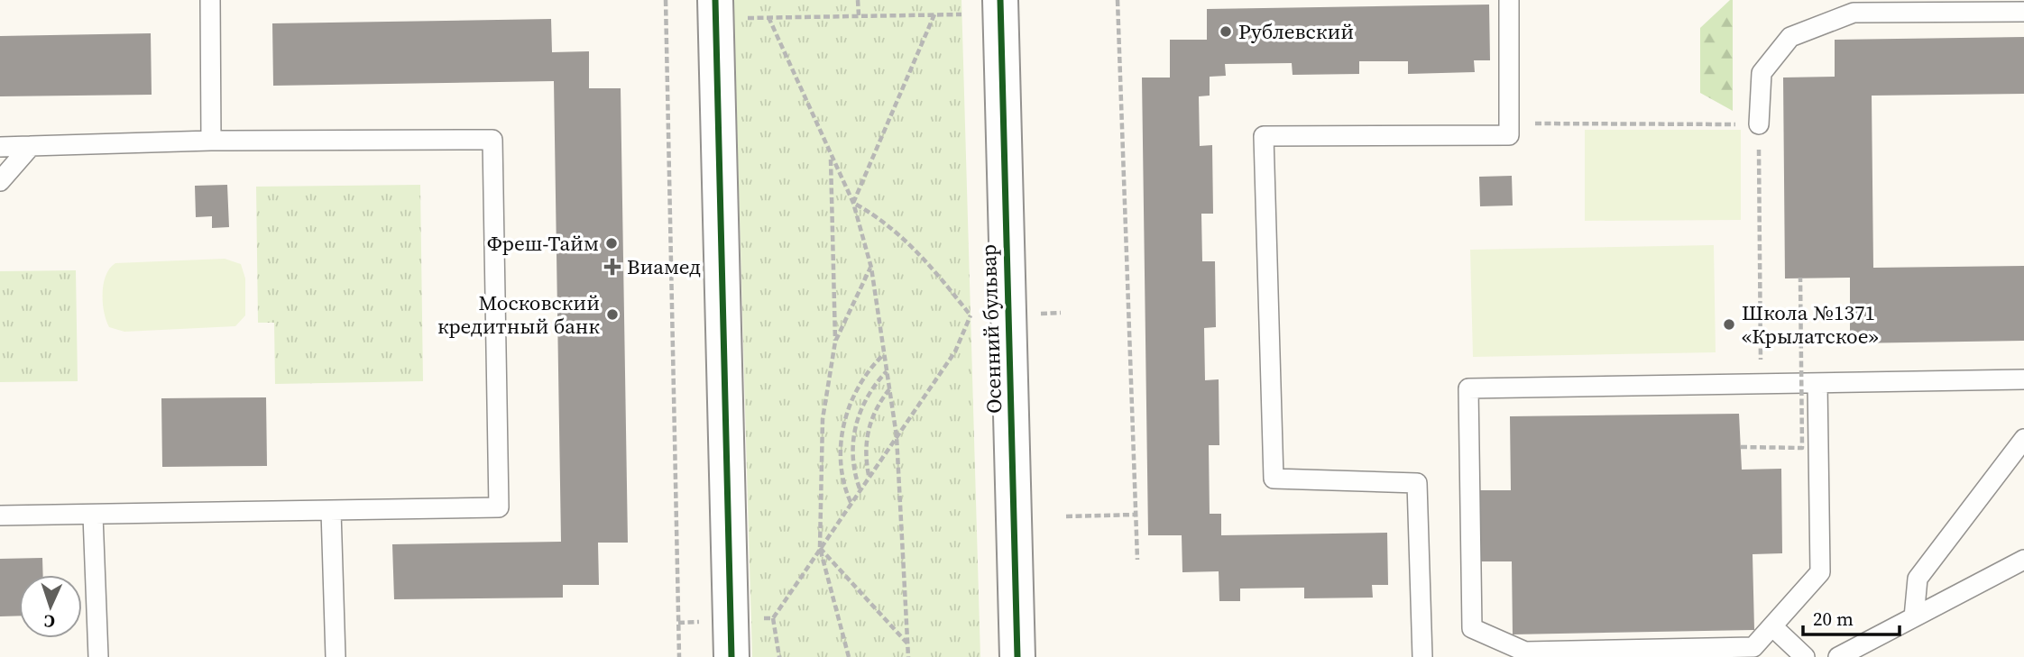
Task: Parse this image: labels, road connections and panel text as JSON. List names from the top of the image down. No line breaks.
{"streets":{"street":["Осенний бульвар"]},"places":{"other":["Рублевский","Фреш-Тайм","Московский кредитный банк","Школа №1371 «Крылатское»"],"health":["Виамед"]},"scale_bar":"20 m","north":"bottom"}
